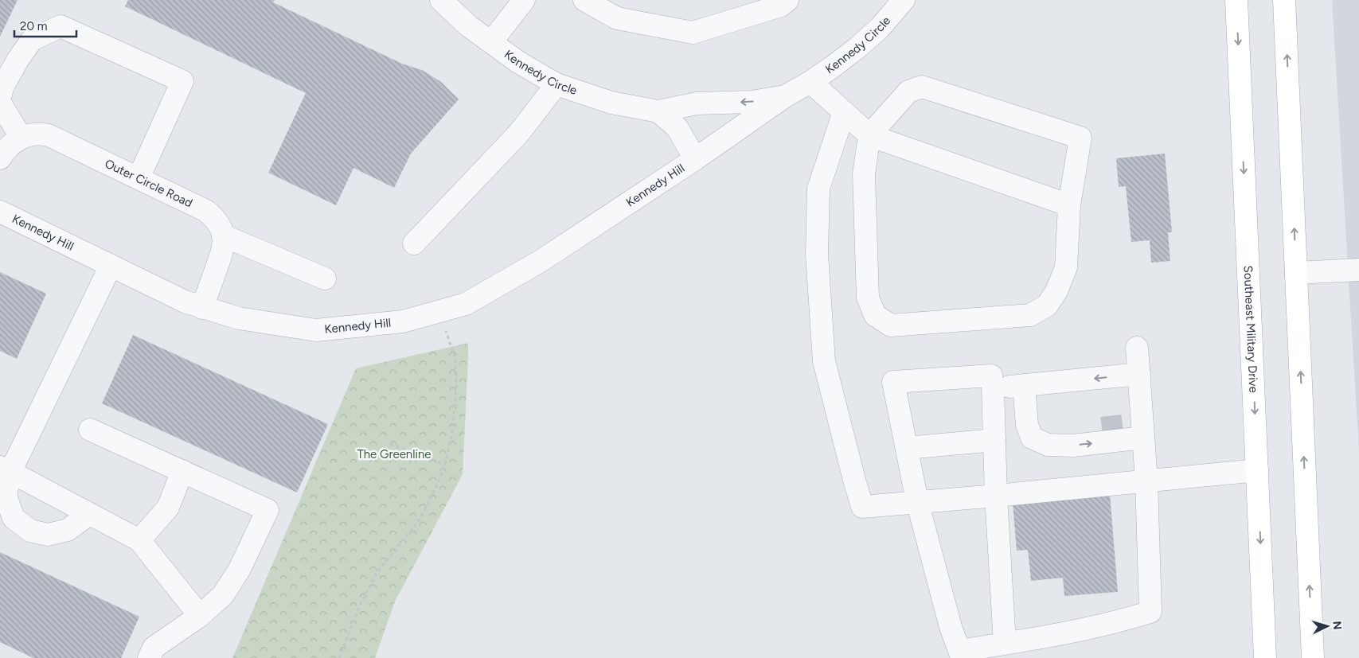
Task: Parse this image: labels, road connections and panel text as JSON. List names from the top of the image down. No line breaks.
{"streets":{"main road":["Southeast Military Drive"],"street":["Kennedy Circle","Outer Circle Road","Kennedy Hill"]},"crossings":[["Kennedy Circle","Kennedy Hill"]],"parks":["The Greenline"],"scale_bar":"20 m","north":"right"}
